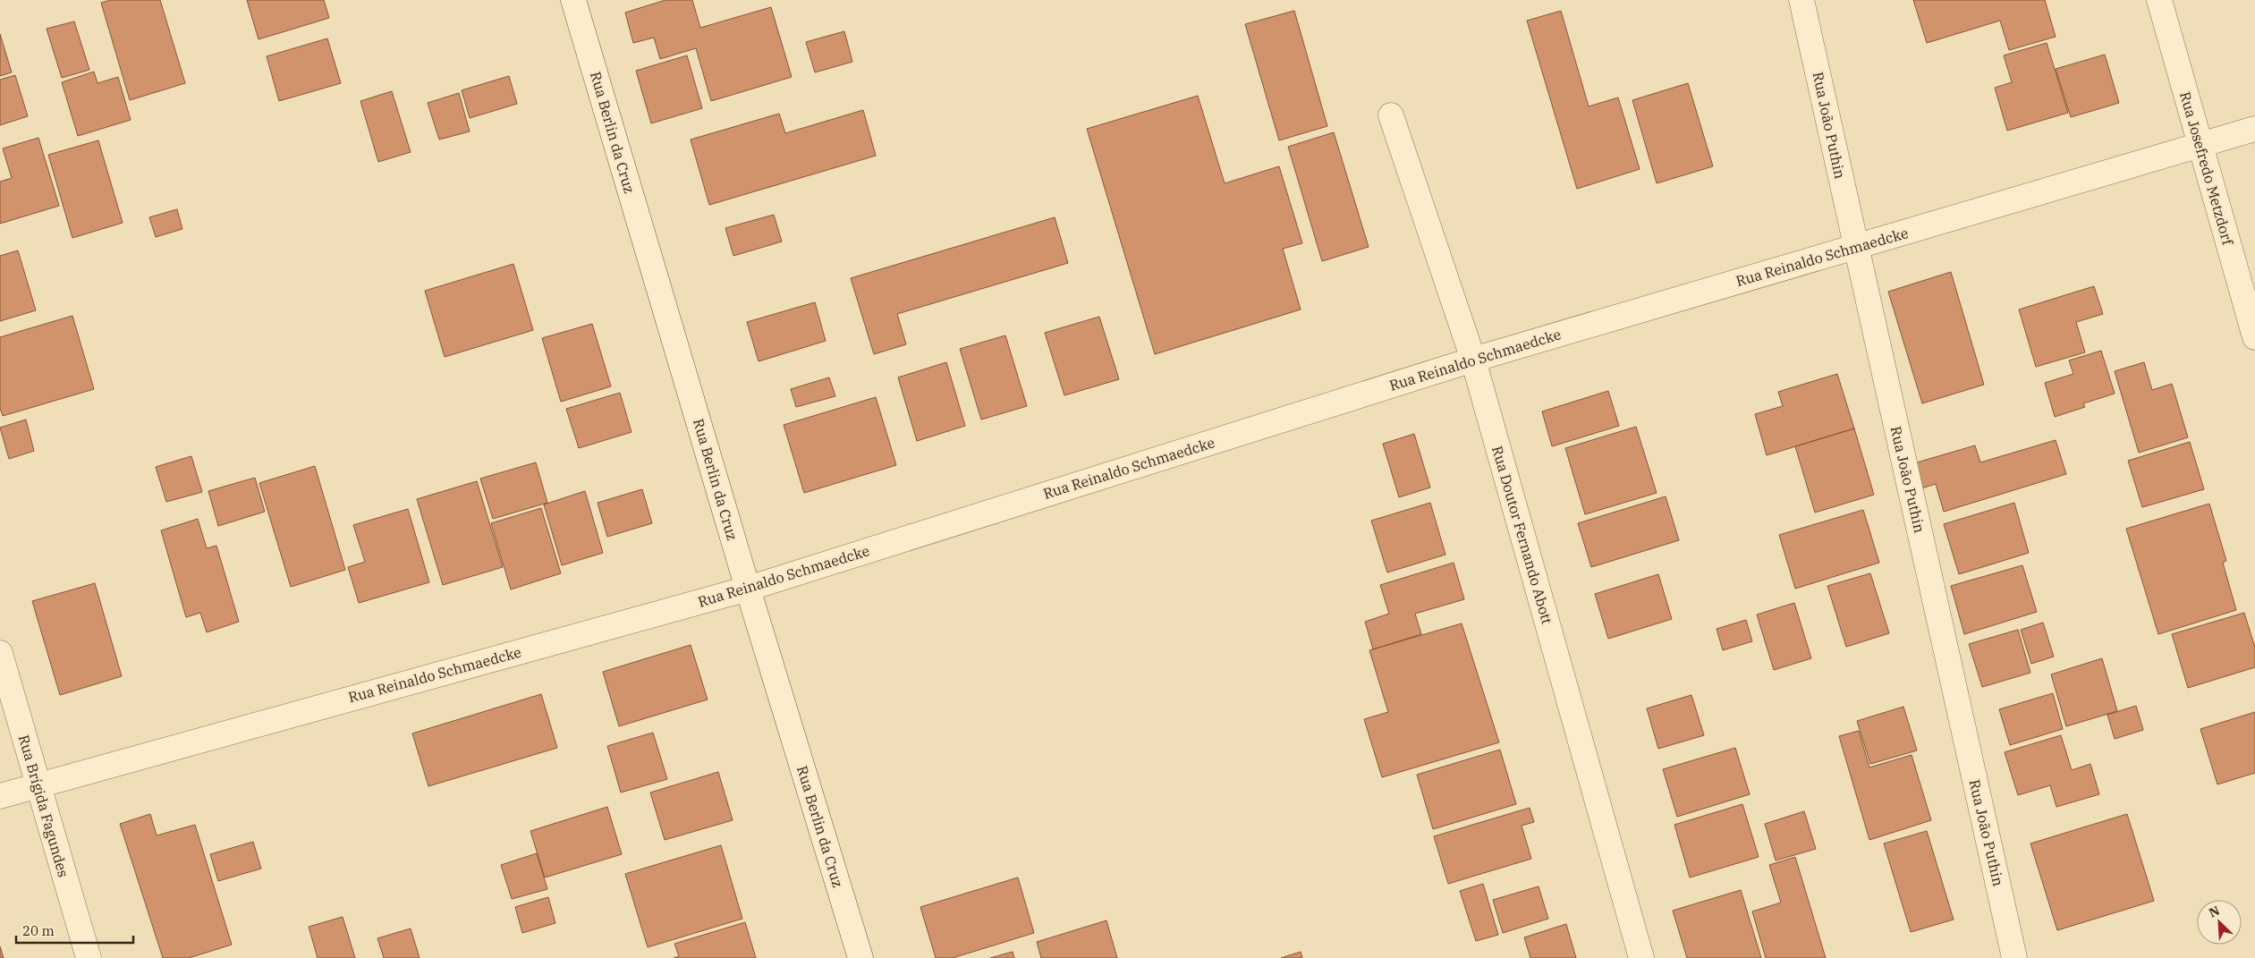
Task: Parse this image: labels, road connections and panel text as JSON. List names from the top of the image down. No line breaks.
{"streets":{"street":["Rua João Puthin","Rua Berlin da Cruz","Rua Josefredo Metzdorf","Rua Reinaldo Schmaedcke","Rua Doutor Fernando Abott","Rua Brígida Fagundes"]},"crossings":[["Rua João Puthin","Rua Reinaldo Schmaedcke"],["Rua Berlin da Cruz","Rua Reinaldo Schmaedcke"],["Rua Josefredo Metzdorf","Rua Reinaldo Schmaedcke"],["Rua Reinaldo Schmaedcke","Rua Doutor Fernando Abott"],["Rua Reinaldo Schmaedcke","Rua Brígida Fagundes"]],"scale_bar":"20 m","north":"top left"}
